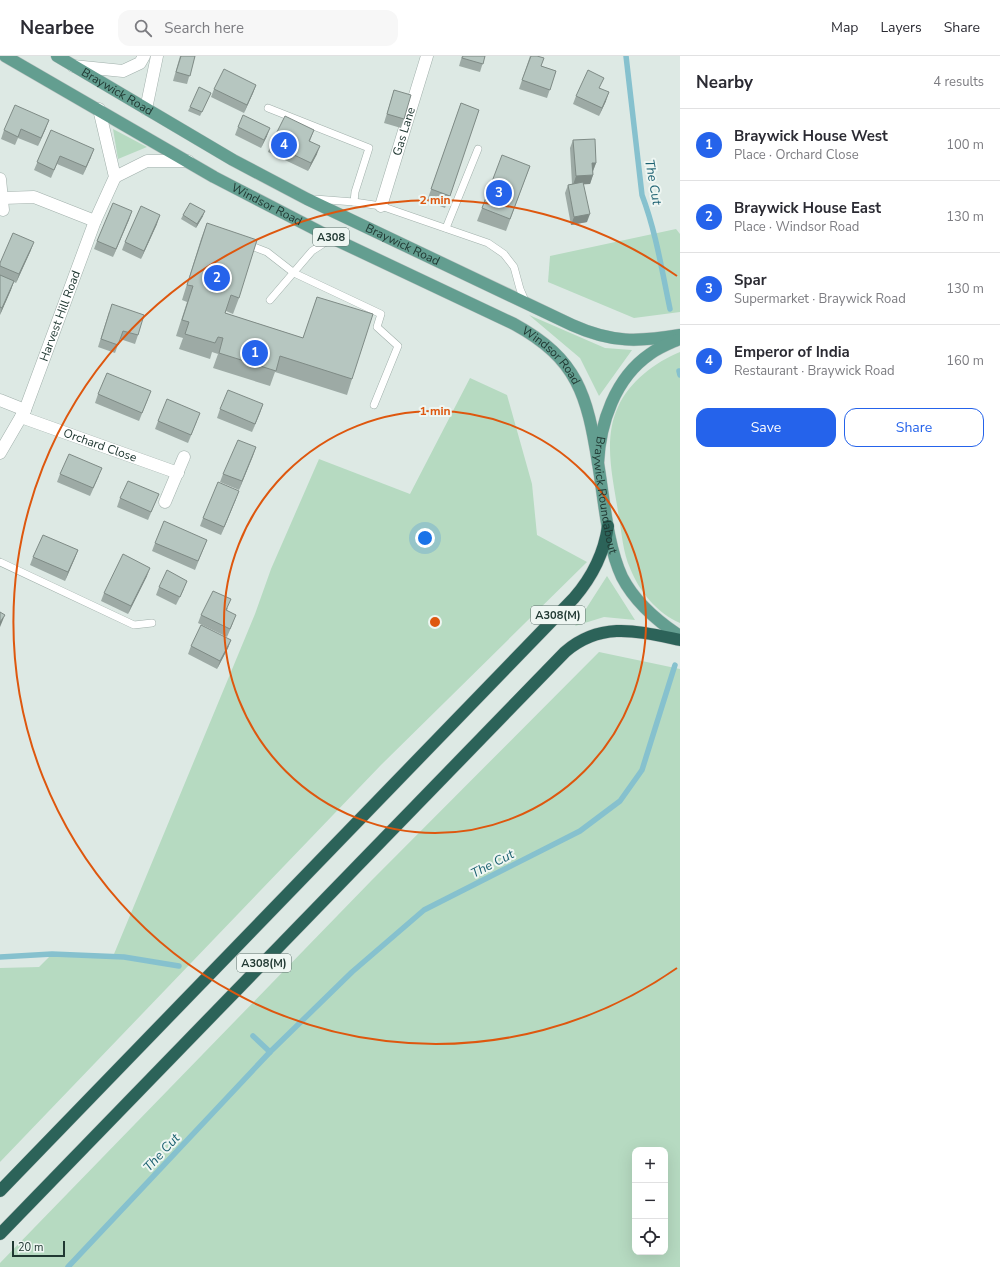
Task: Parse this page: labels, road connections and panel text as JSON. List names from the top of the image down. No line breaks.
{"streets":{"highway":["A308(M)"],"main road":["Braywick Road","Windsor Road","A308","Braywick Roundabout"],"street":["Gas Lane","Harvest Hill Road","Orchard Close"]},"crossings":[["Windsor Road","Braywick Roundabout"],["Harvest Hill Road","Orchard Close"],["Braywick Roundabout","A308(M)"]],"water":["The Cut"],"scale_bar":"20 m","page":{"header":"Nearbee","search":"Search here","nav":["Map","Layers","Share"],"heading":["Nearby","4 results"],"list":[{"mark":"1","name":"Braywick House West","note":"Place · Orchard Close","value":"100 m"},{"mark":"2","name":"Braywick House East","note":"Place · Windsor Road","value":"130 m"},{"mark":"3","name":"Spar","note":"Supermarket · Braywick Road","value":"130 m"},{"mark":"4","name":"Emperor of India","note":"Restaurant · Braywick Road","value":"160 m"}],"pins":["4","3","2","1"],"buttons":["Save","Share"],"map_buttons":["+","−"],"scale":"20 m"},"rings":["2 min","1 min"]}
